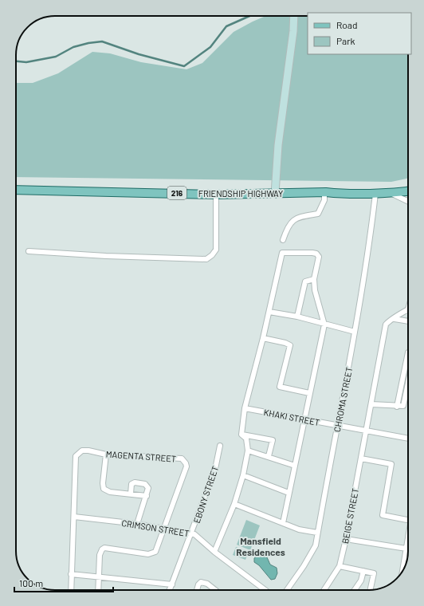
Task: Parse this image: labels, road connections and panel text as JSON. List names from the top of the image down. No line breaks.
{"streets":{"main road":["216","FRIENDSHIP HIGHWAY"],"street":["CHROMA STREET","KHAKI STREET","MAGENTA STREET","EBONY STREET","BEIGE STREET","CRIMSON STREET"]},"crossings":[["FRIENDSHIP HIGHWAY","CHROMA STREET"],["CHROMA STREET","KHAKI STREET"],["KHAKI STREET","BEIGE STREET"],["MAGENTA STREET","CRIMSON STREET"],["EBONY STREET","CRIMSON STREET"]],"districts":["Mansfield Residences"],"legend":["Road","Park"],"scale_bar":"100 m"}
